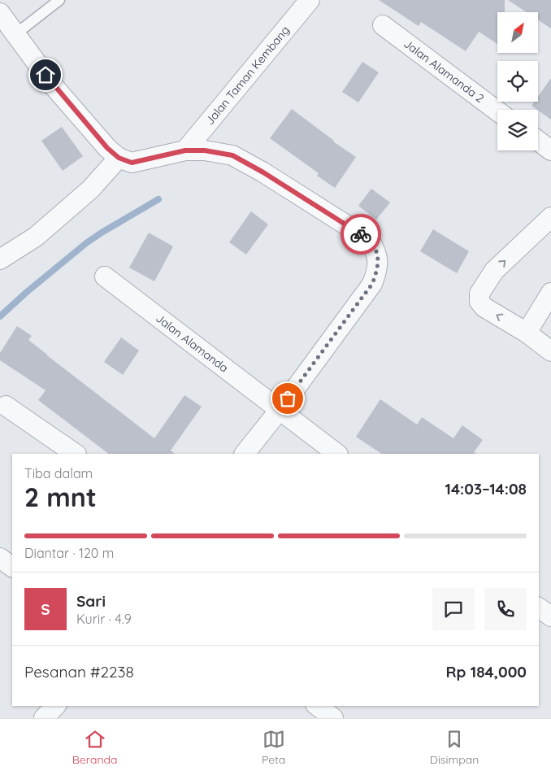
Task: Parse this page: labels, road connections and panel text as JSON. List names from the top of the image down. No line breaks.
{"streets":{"street":["Jalan Alamanda 2","Jalan Taman Kembang","Jalan Alamanda"]},"north":"top right","page":{"heading":["2 mnt","Tiba dalam","14:03–14:08"],"panel":["Sari","Kurir · 4.9","Pesanan #2238","Rp 184,000"],"bar":"Diantar · 120 m","round":"S","tabs":["Beranda","Peta","Disimpan"]}}
